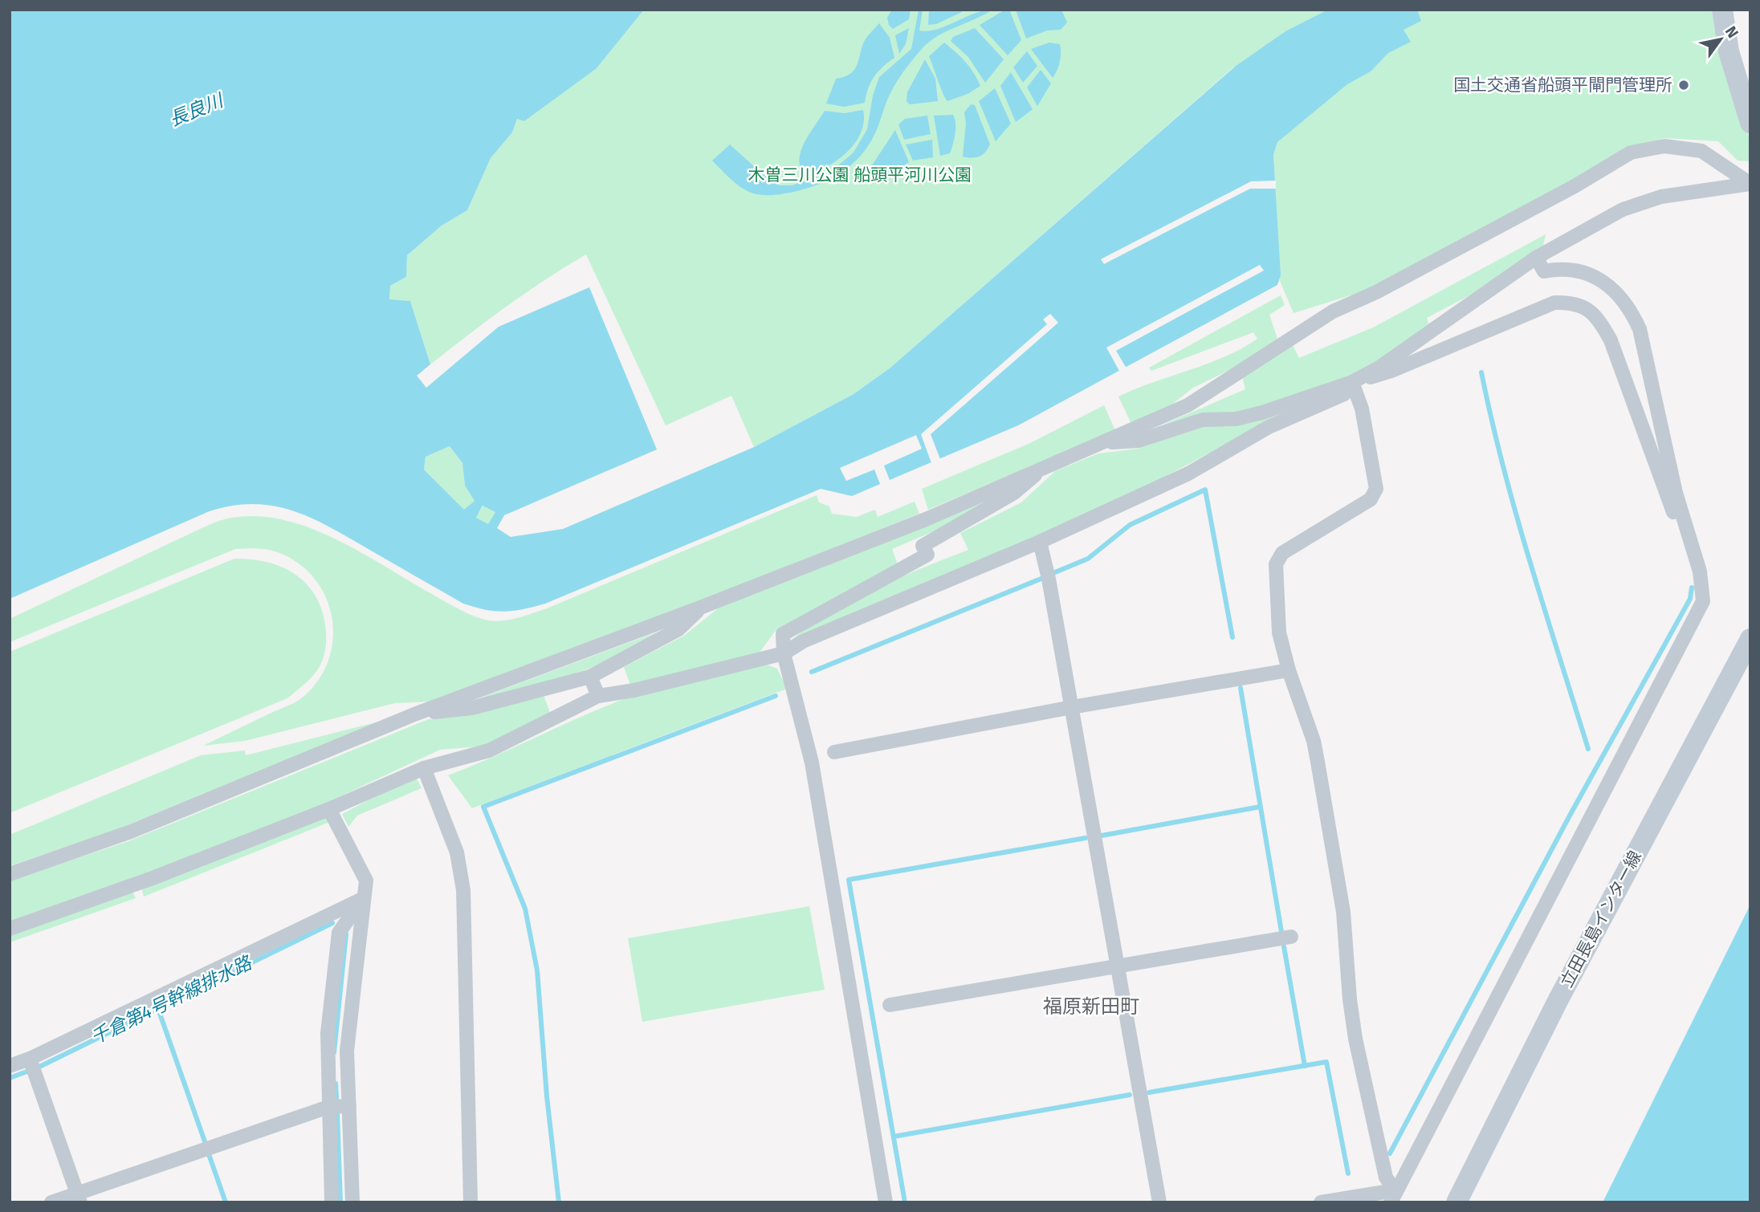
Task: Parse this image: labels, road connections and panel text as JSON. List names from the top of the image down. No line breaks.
{"streets":{"main road":["立田長島インター線"]},"districts":["福原新田町"],"water":["長良川","千倉第4号幹線排水路"],"parks":["木曽三川公園 船頭平河川公園"],"places":["国土交通省船頭平閘門管理所"],"north":"top right"}
